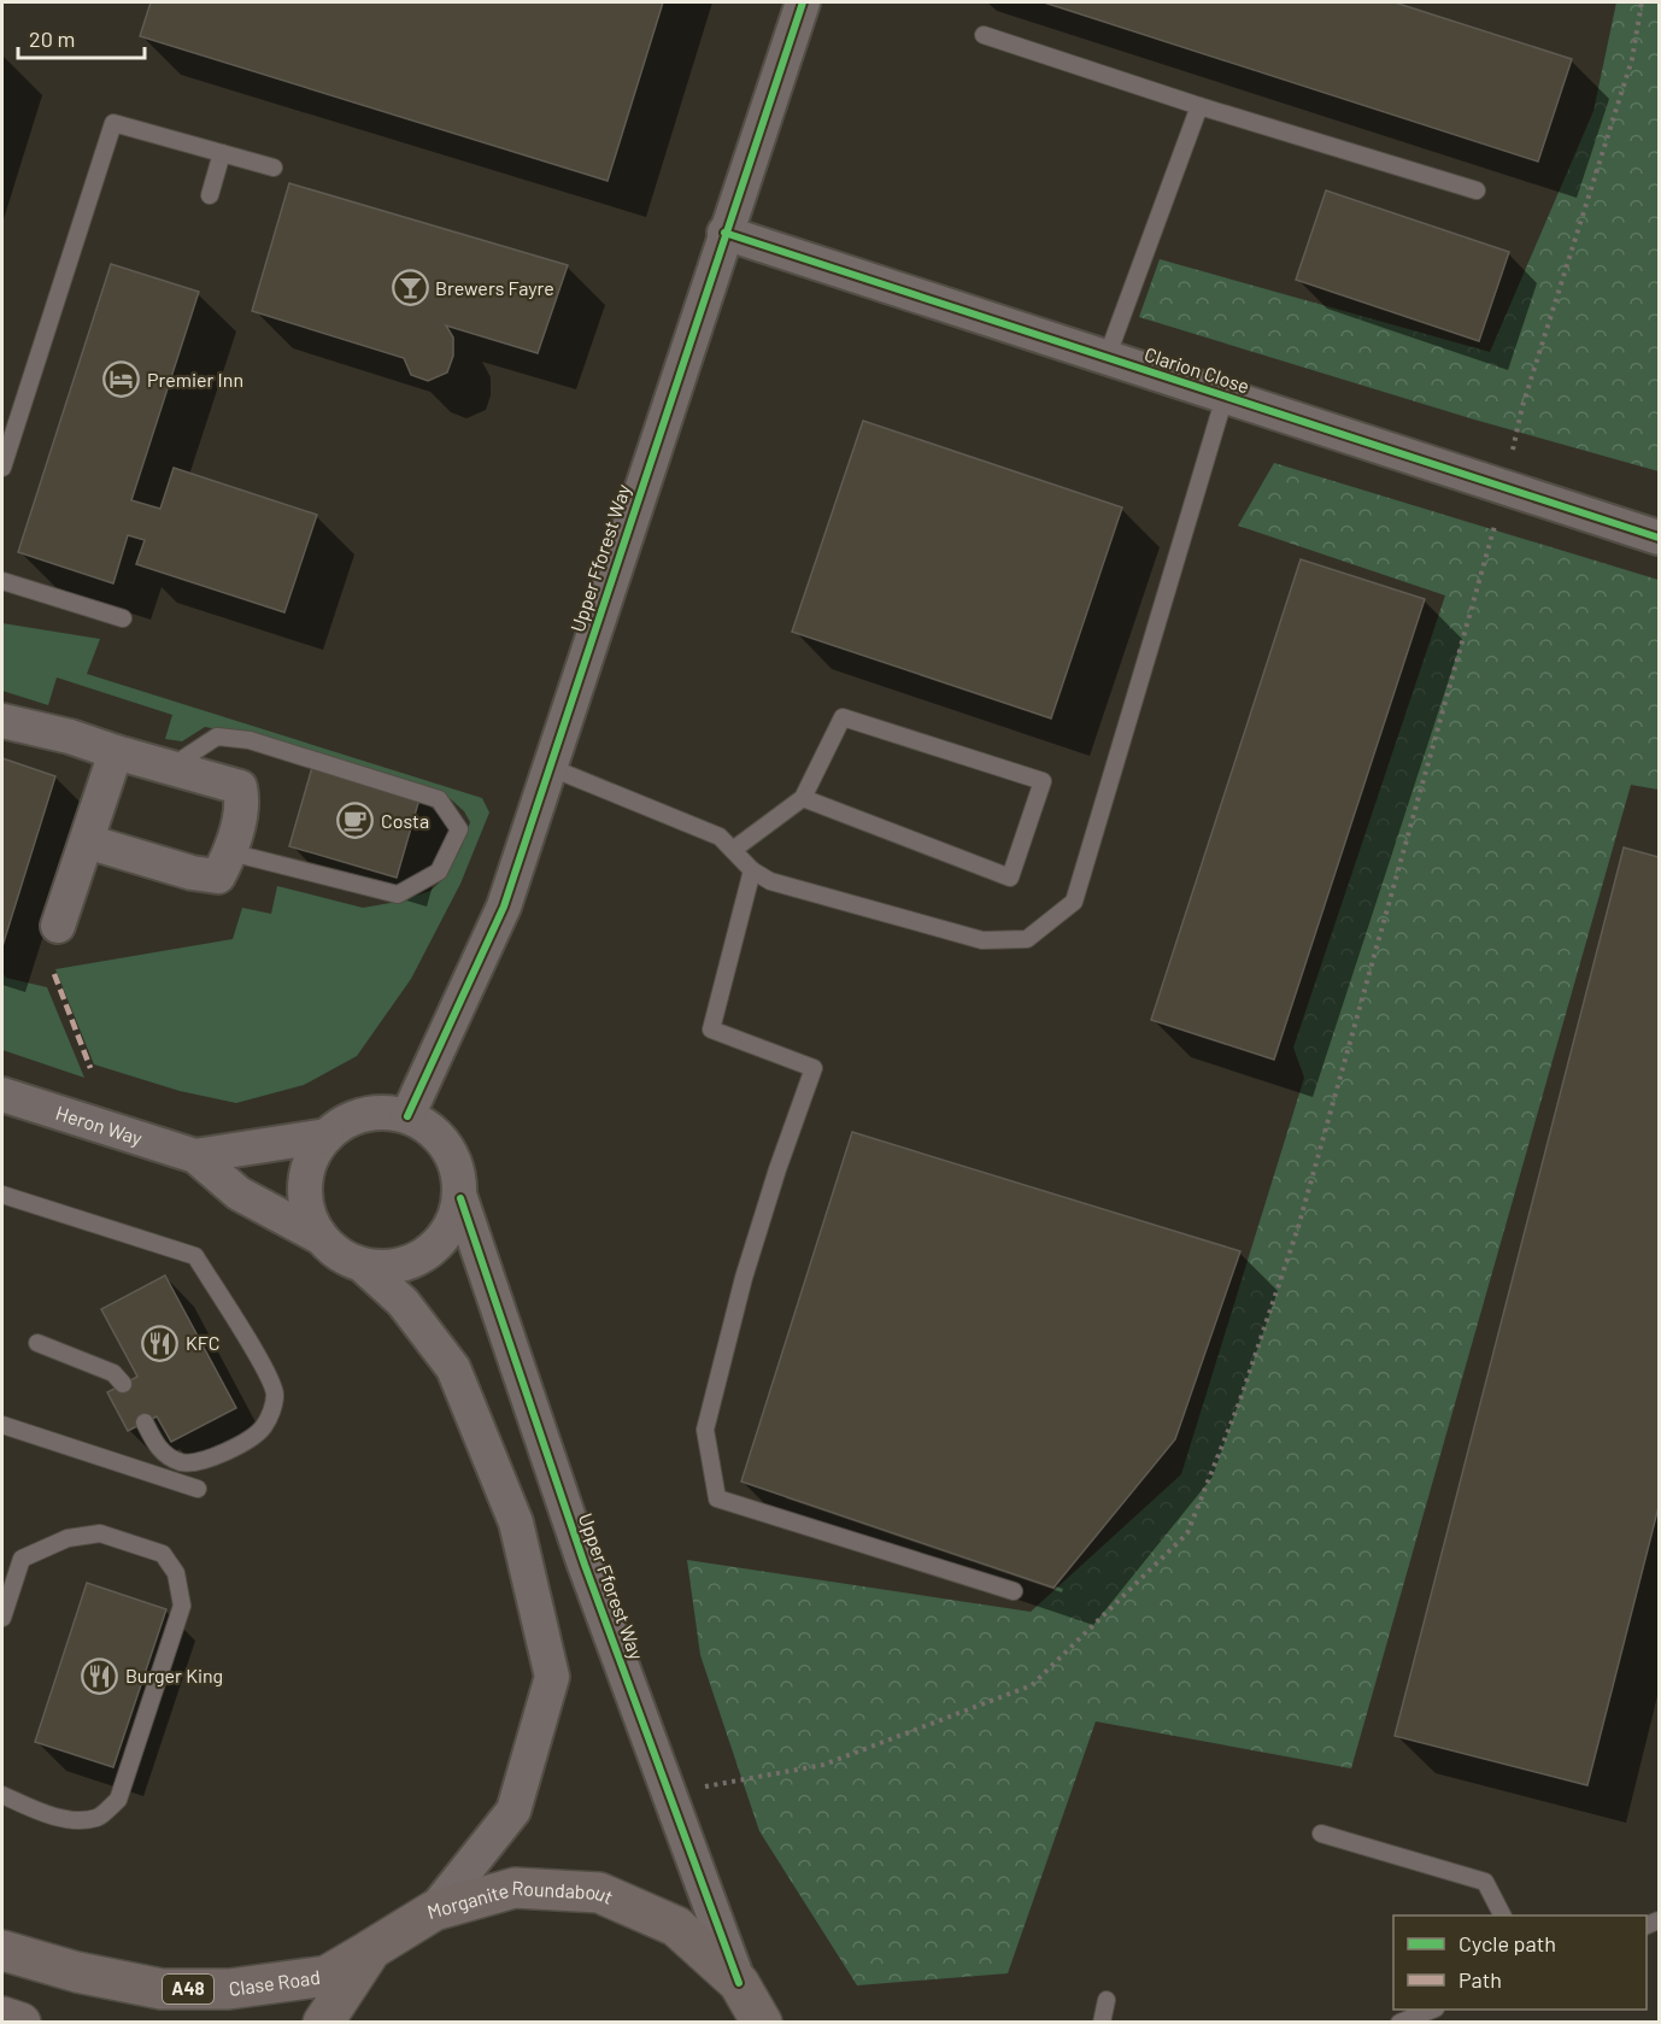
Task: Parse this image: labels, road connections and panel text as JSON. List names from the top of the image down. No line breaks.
{"streets":{"main road":["Morganite Roundabout","Clase Road","A48"],"street":["Clarion Close","Upper Fforest Way","Heron Way"]},"crossings":[["Clarion Close","Upper Fforest Way"],["Upper Fforest Way","Heron Way"],["Upper Fforest Way","Morganite Roundabout"],["Morganite Roundabout","Clase Road"]],"places":{"bar":["Brewers Fayre"],"hotel":["Premier Inn"],"cafe":["Costa"],"restaurant":["KFC","Burger King"]},"legend":["Cycle path","Path"],"scale_bar":"20 m"}
